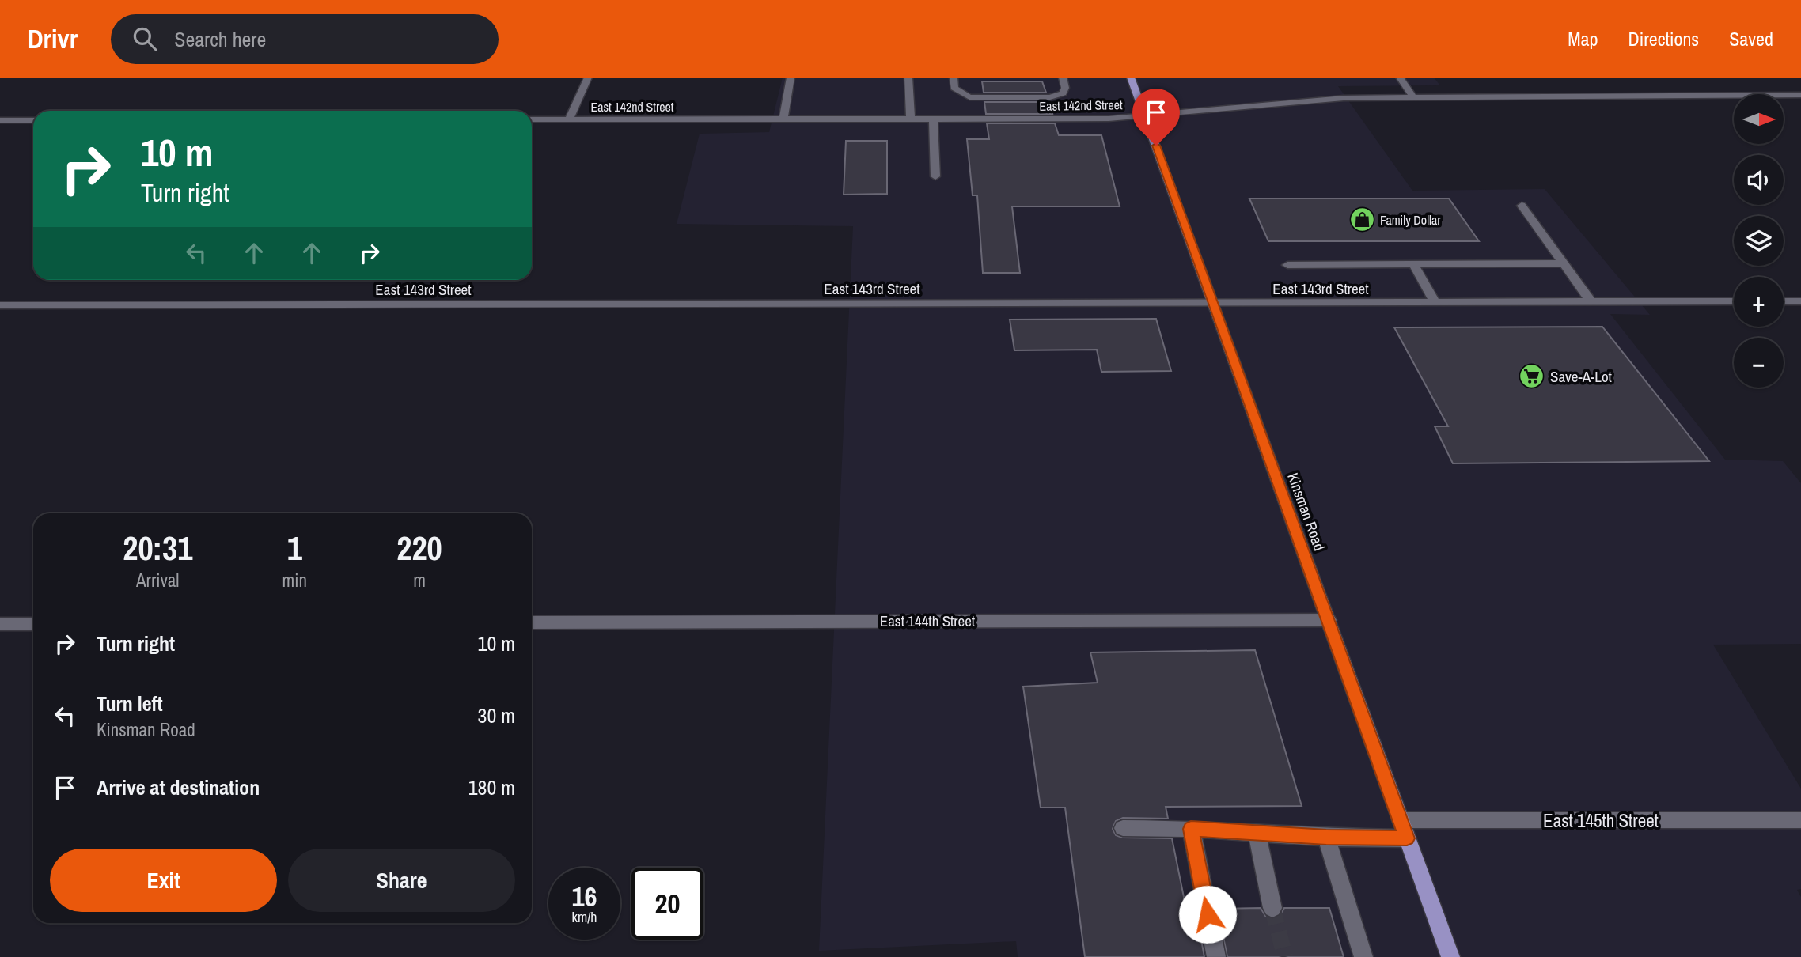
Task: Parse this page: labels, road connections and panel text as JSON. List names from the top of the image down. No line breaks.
{"streets":{"main road":["Kinsman Road"],"street":["East 142nd Street","East 143rd Street","East 144th Street","East 145th Street"]},"crossings":[["East 142nd Street","Kinsman Road"],["East 143rd Street","Kinsman Road"],["Kinsman Road","East 144th Street"],["Kinsman Road","East 145th Street"]],"places":{"shop":["Family Dollar"],"supermarket":["Save-A-Lot"]},"north":"right","page":{"header":"Drivr","search":"Search here","nav":["Map","Directions","Saved"],"map_buttons":["+","−"],"turn":["10 m","Turn right"],"eta":["20:31","Arrival","1","min","220","m"],"list":[{"name":"Turn right","value":"10 m"},{"name":"Turn left","note":"Kinsman Road","value":"30 m"},{"name":"Arrive at destination","value":"180 m"}],"buttons":["Exit","Share"],"speed":"16 km/h","limit":"20"}}
